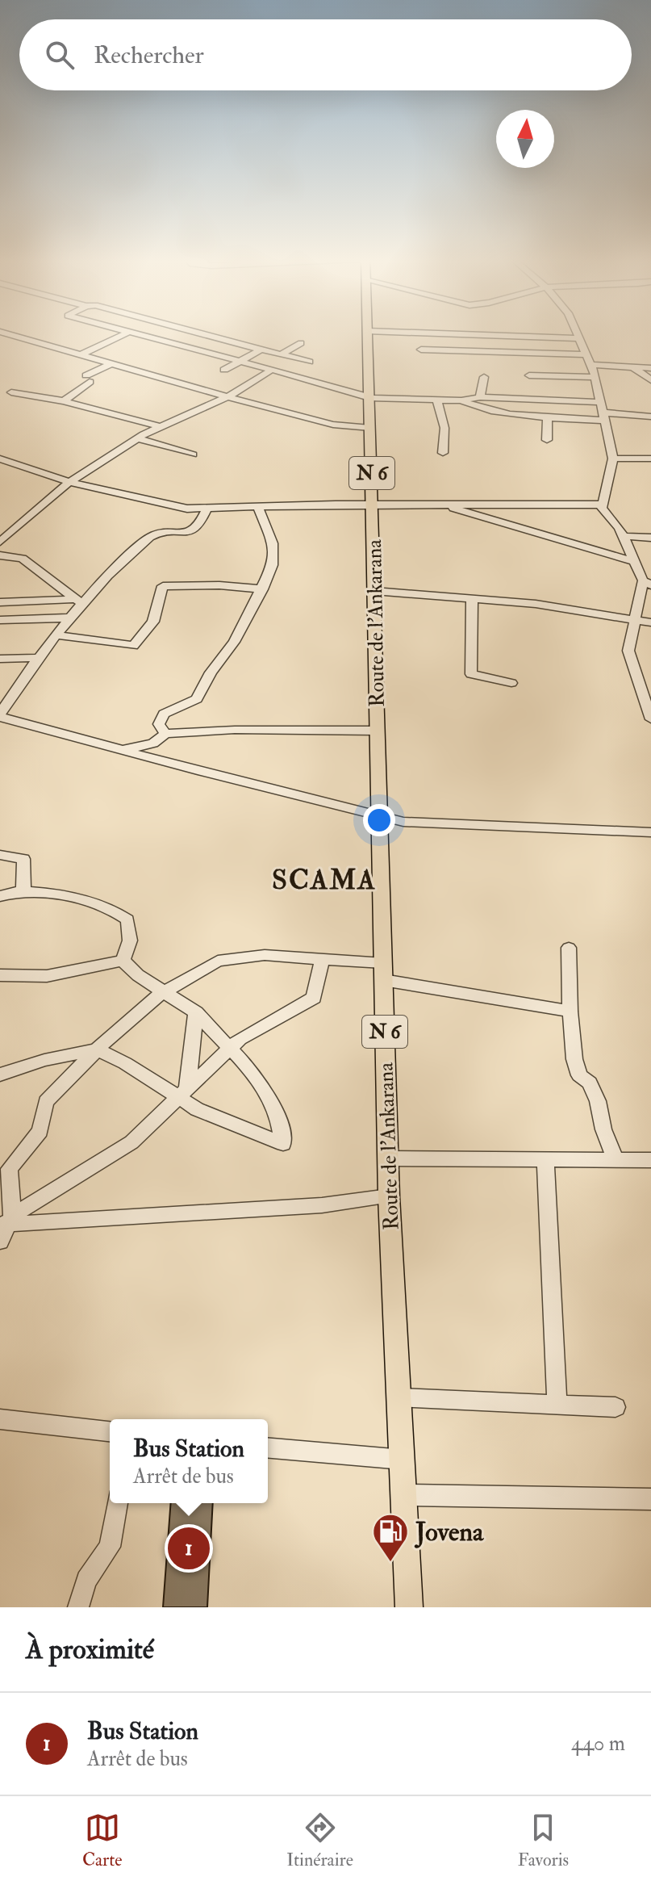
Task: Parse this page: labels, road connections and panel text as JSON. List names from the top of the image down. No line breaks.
{"streets":{"main road":["N 6","Route de l'Ankarana"]},"districts":["SCAMA"],"places":{"fuel station":["Jovena"]},"north":"top","page":{"search":"Rechercher","popup":["Bus Station","Arrêt de bus"],"pins":"1","heading":"À proximité","list":[{"mark":"1","name":"Bus Station","note":"Arrêt de bus","value":"440 m"}],"nav":["Carte","Itinéraire","Favoris"]}}
